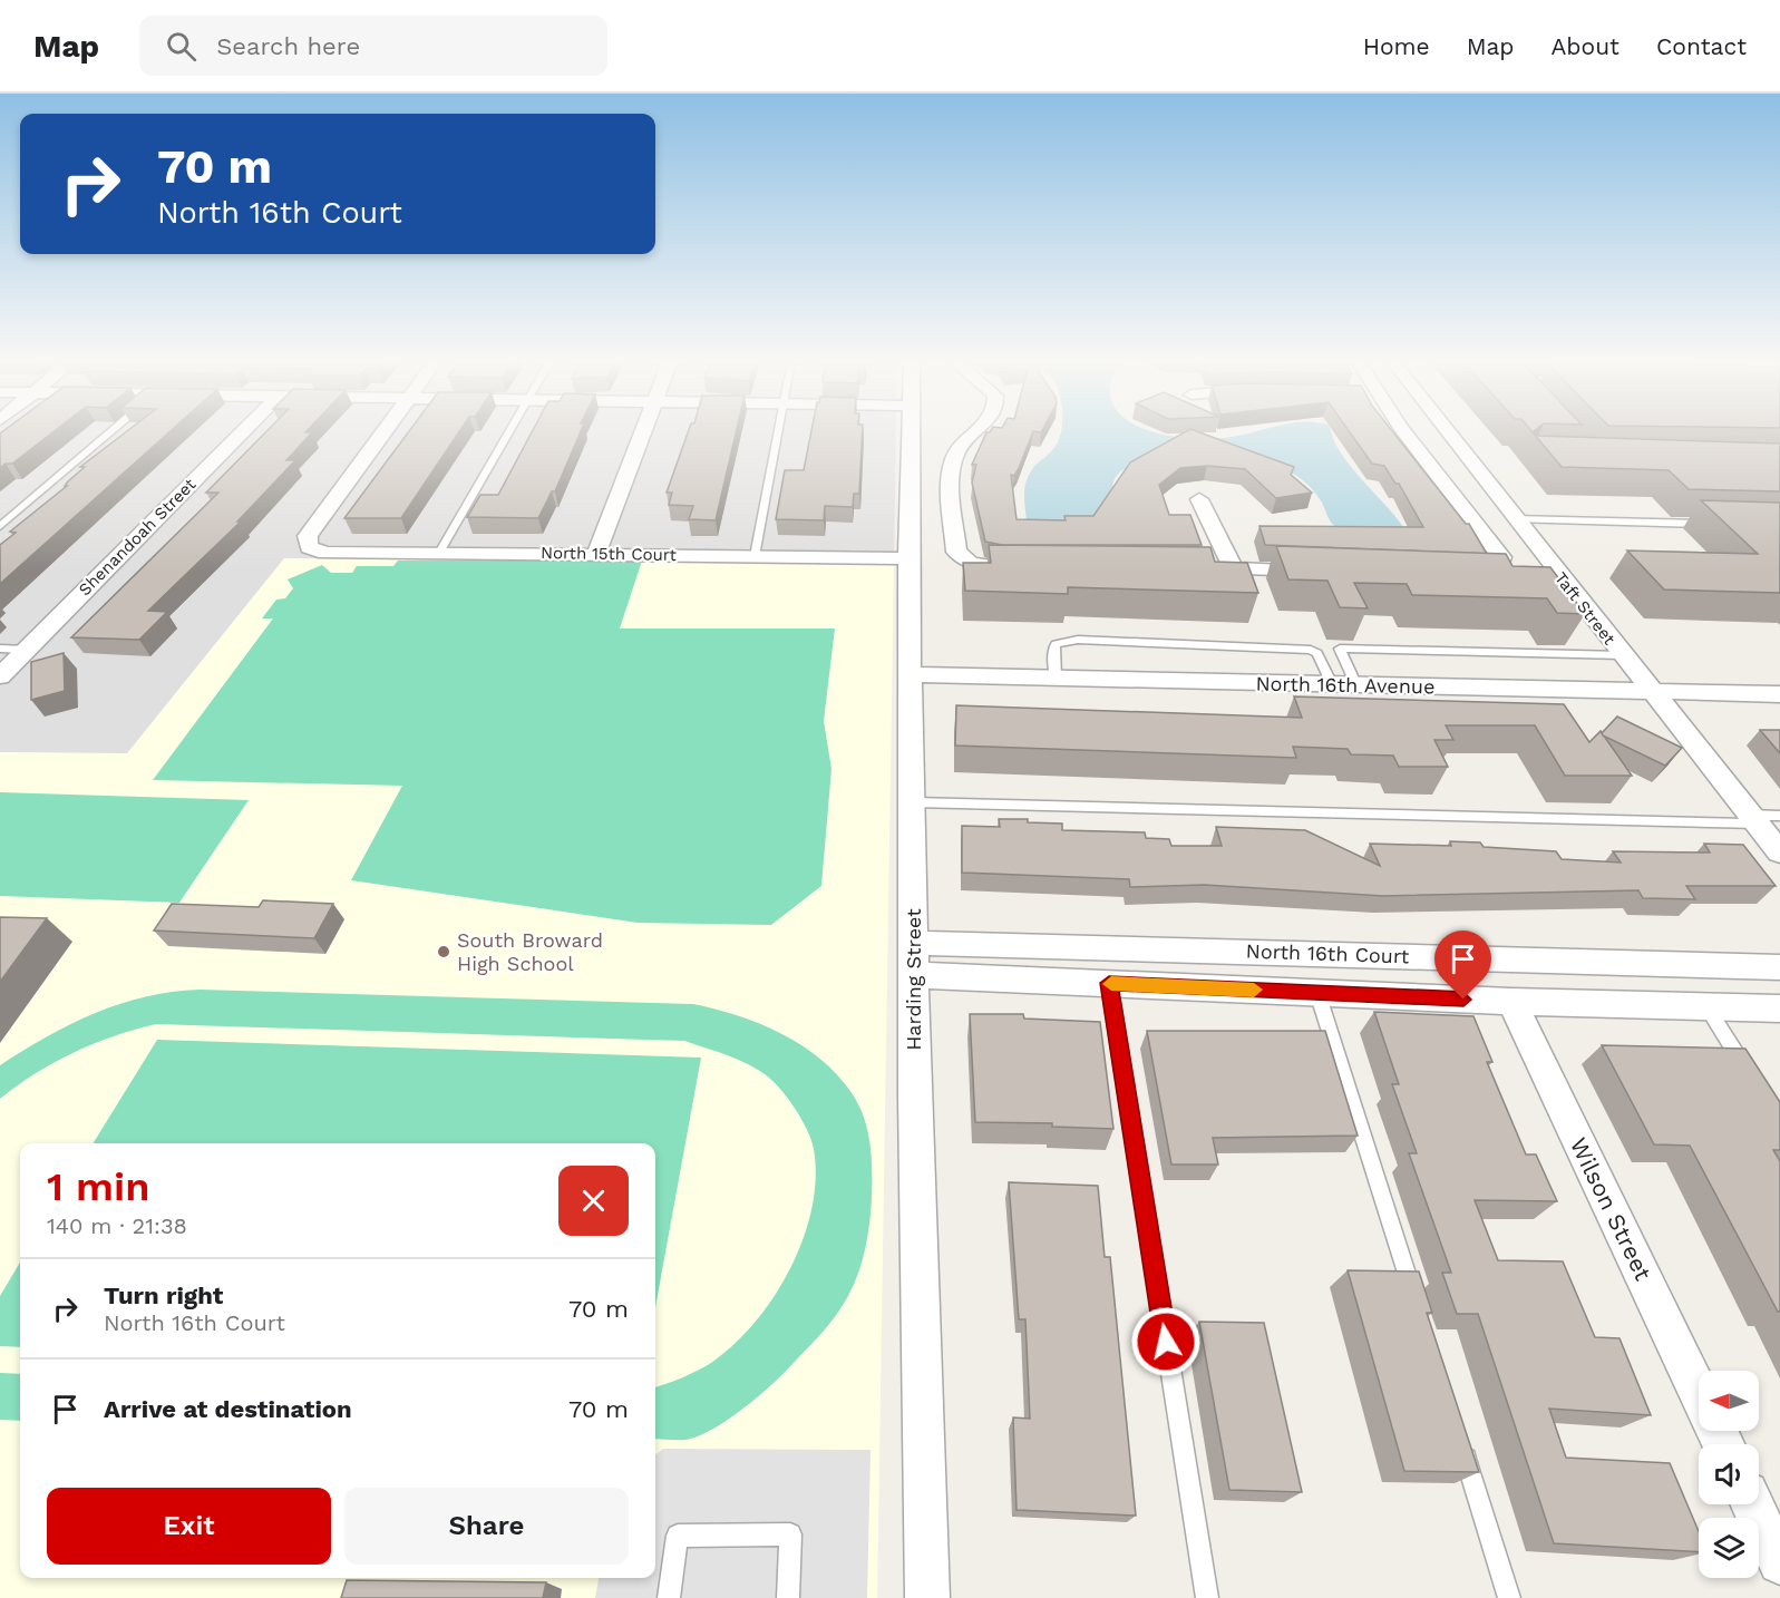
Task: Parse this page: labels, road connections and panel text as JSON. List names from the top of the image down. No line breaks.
{"streets":{"street":["Shenandoah Street","North 15th Court","Taft Street","North 16th Avenue","North 16th Court","Harding Street","Wilson Street"]},"crossings":[["North 15th Court","Harding Street"],["Taft Street","North 16th Avenue"],["North 16th Avenue","Harding Street"],["North 16th Court","Harding Street"],["North 16th Court","Wilson Street"]],"places":["South Broward High School"],"north":"left","page":{"header":"Map","search":"Search here","nav":["Home","Map","About","Contact"],"turn":["70 m","North 16th Court"],"heading":["1 min","140 m · 21:38"],"list":[{"name":"Turn right","note":"North 16th Court","value":"70 m"},{"name":"Arrive at destination","value":"70 m"}],"buttons":["Exit","Share"]}}
